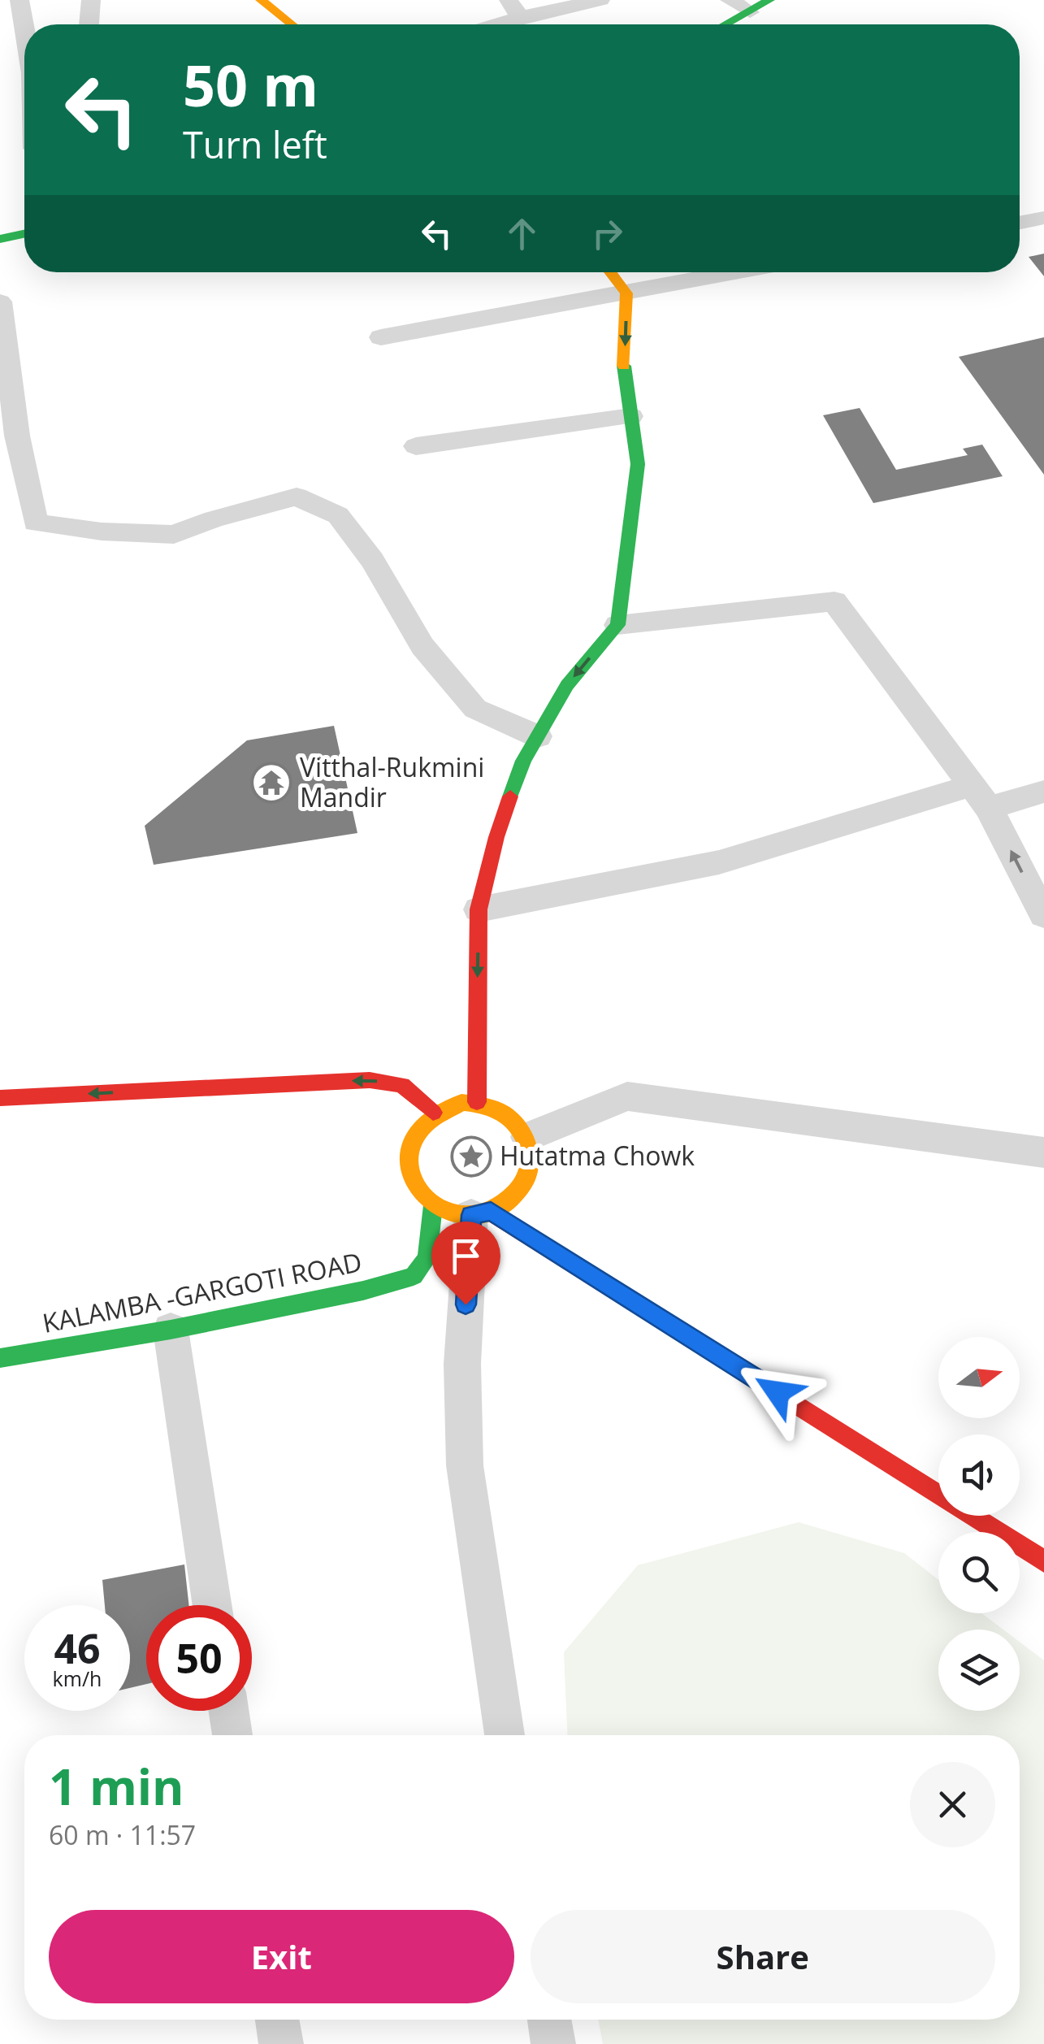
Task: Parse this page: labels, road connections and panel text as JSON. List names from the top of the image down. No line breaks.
{"streets":{"street":["KALAMBA -GARGOTI ROAD"]},"places":{"temple":["Vitthal-Rukmini Mandir"],"place":["Hutatma Chowk"]},"north":"right","page":{"turn":["50 m","Turn left"],"speed":"46 km/h","limit":"50","heading":["1 min","60 m · 11:57"],"buttons":["Exit","Share"]}}
